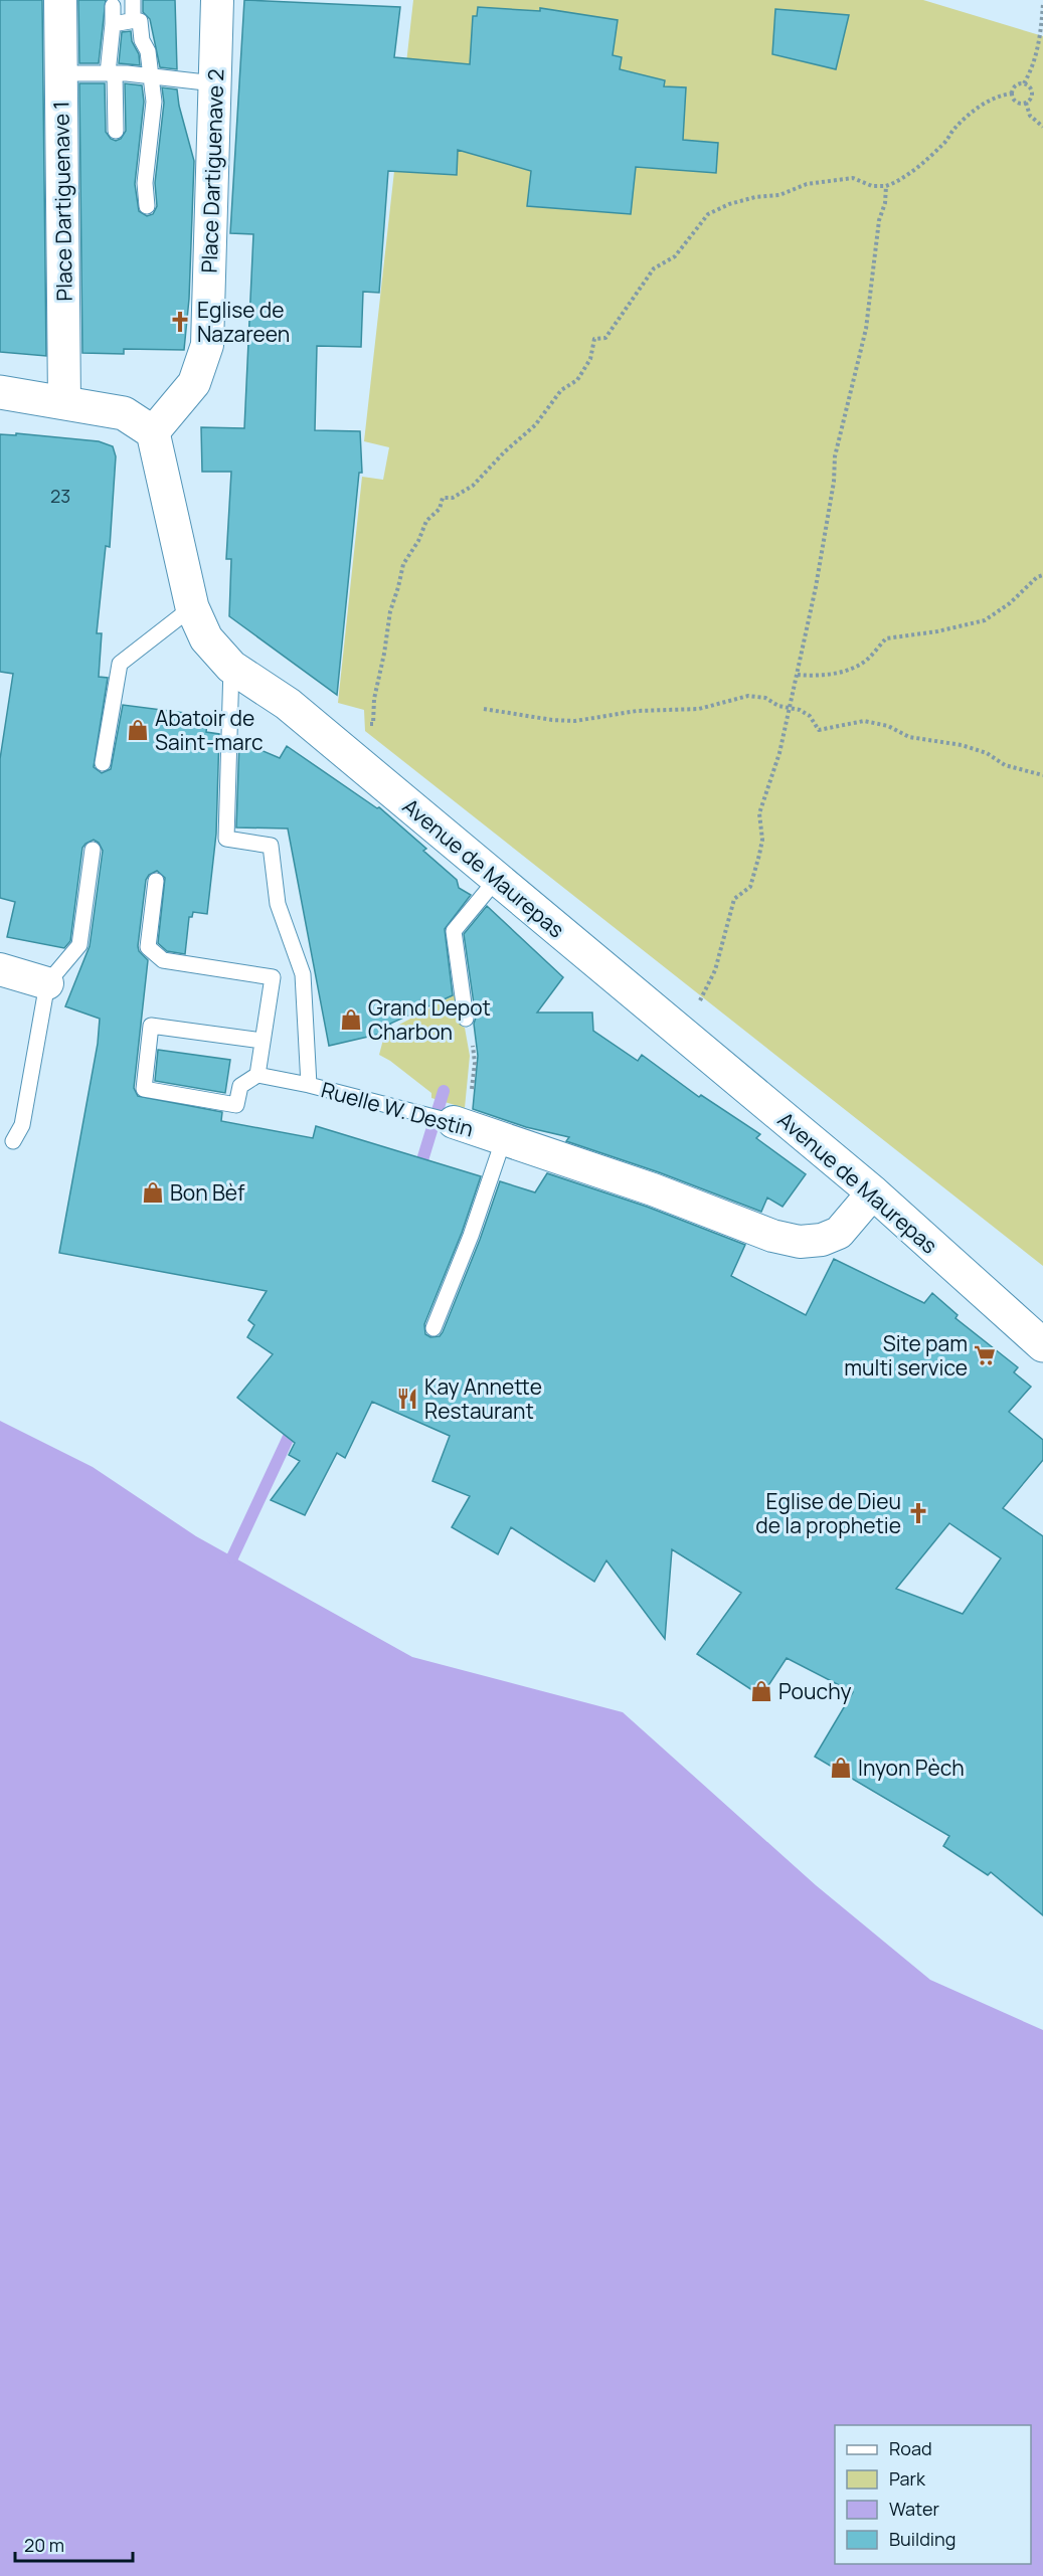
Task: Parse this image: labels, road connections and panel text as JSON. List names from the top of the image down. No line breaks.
{"streets":{"street":["Place Dartiguenave 2","Place Dartiguenave 1","Avenue de Maurepas","Ruelle W. Destin"]},"crossings":[["Place Dartiguenave 2","Avenue de Maurepas"],["Avenue de Maurepas","Ruelle W. Destin"]],"places":{"church":["Eglise de Nazareen","Eglise de Dieu de la prophetie"],"shop":["Abatoir de Saint-marc","Grand Depot Charbon","Bon Bèf","Pouchy","Inyon Pèch"],"supermarket":["Site pam multi service"],"restaurant":["Kay Annette Restaurant"]},"house_numbers":["23"],"legend":["Road","Park","Water","Building"],"scale_bar":"20 m"}
